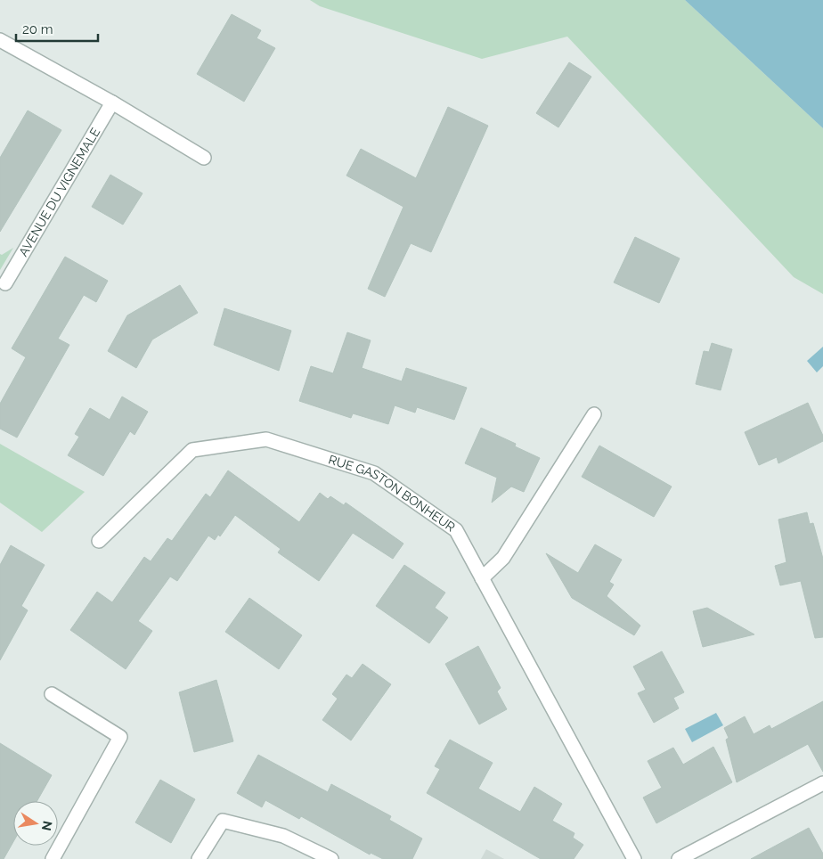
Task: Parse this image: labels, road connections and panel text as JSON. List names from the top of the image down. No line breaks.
{"streets":{"street":["AVENUE DU VIGNEMALE","RUE GASTON BONHEUR"]},"scale_bar":"20 m","north":"right"}
